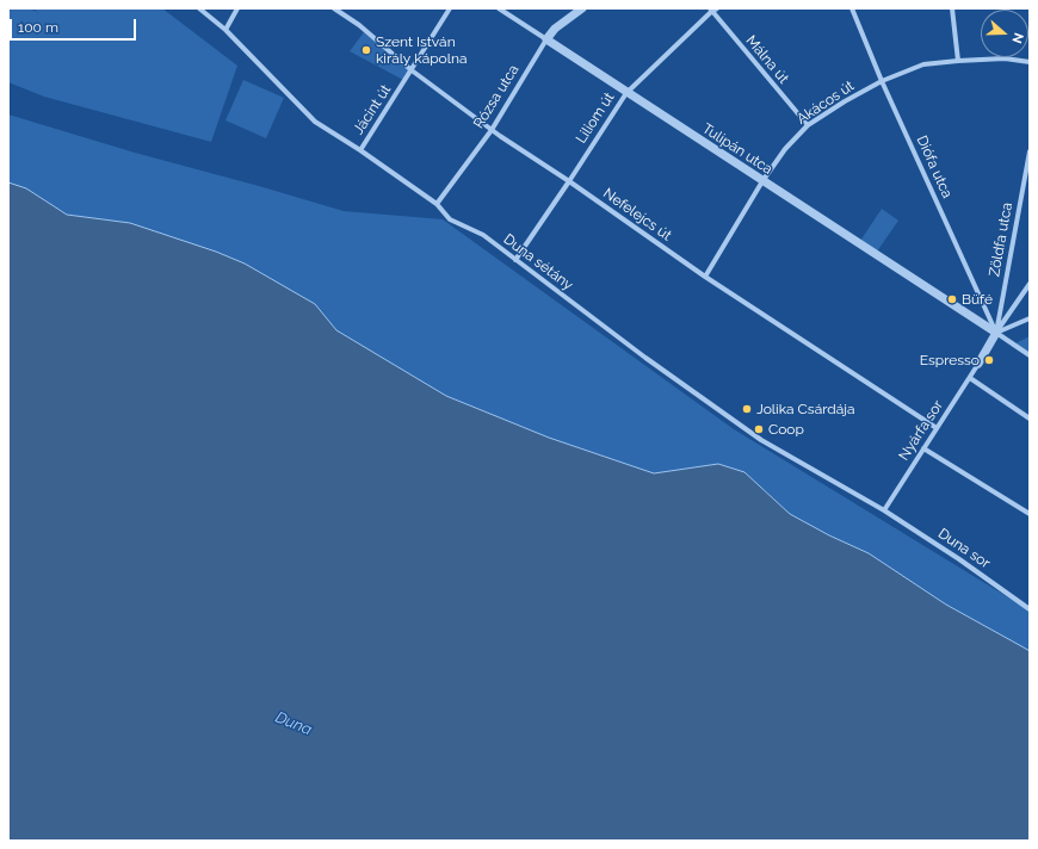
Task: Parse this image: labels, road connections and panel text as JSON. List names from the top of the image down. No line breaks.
{"streets":{"street":["Málna út","Rózsa utca","Akácos út","Jácint út","Liliom út","Tulipán utca","Diófa utca","Nefelejcs út","Zöldfa utca","Duna sétány","Nyárfa sor","Duna sor"]},"crossings":[["Málna út","Akácos út"],["Málna út","Liliom út"],["Rózsa utca","Tulipán utca"],["Rózsa utca","Nefelejcs út"],["Rózsa utca","Duna sétány"],["Akácos út","Tulipán utca"],["Akácos út","Diófa utca"],["Akácos út","Nefelejcs út"],["Jácint út","Nefelejcs út"],["Jácint út","Duna sétány"],["Liliom út","Tulipán utca"],["Liliom út","Nefelejcs út"],["Liliom út","Duna sétány"],["Tulipán utca","Diófa utca"],["Tulipán utca","Zöldfa utca"],["Diófa utca","Zöldfa utca"],["Nefelejcs út","Nyárfa sor"],["Duna sétány","Nyárfa sor"],["Duna sétány","Duna sor"],["Nyárfa sor","Duna sor"]],"water":["Duna"],"places":["Szent István király kápolna","Büfé","Espresso","Jolika Csárdája","Coop"],"scale_bar":"100 m","north":"right"}
